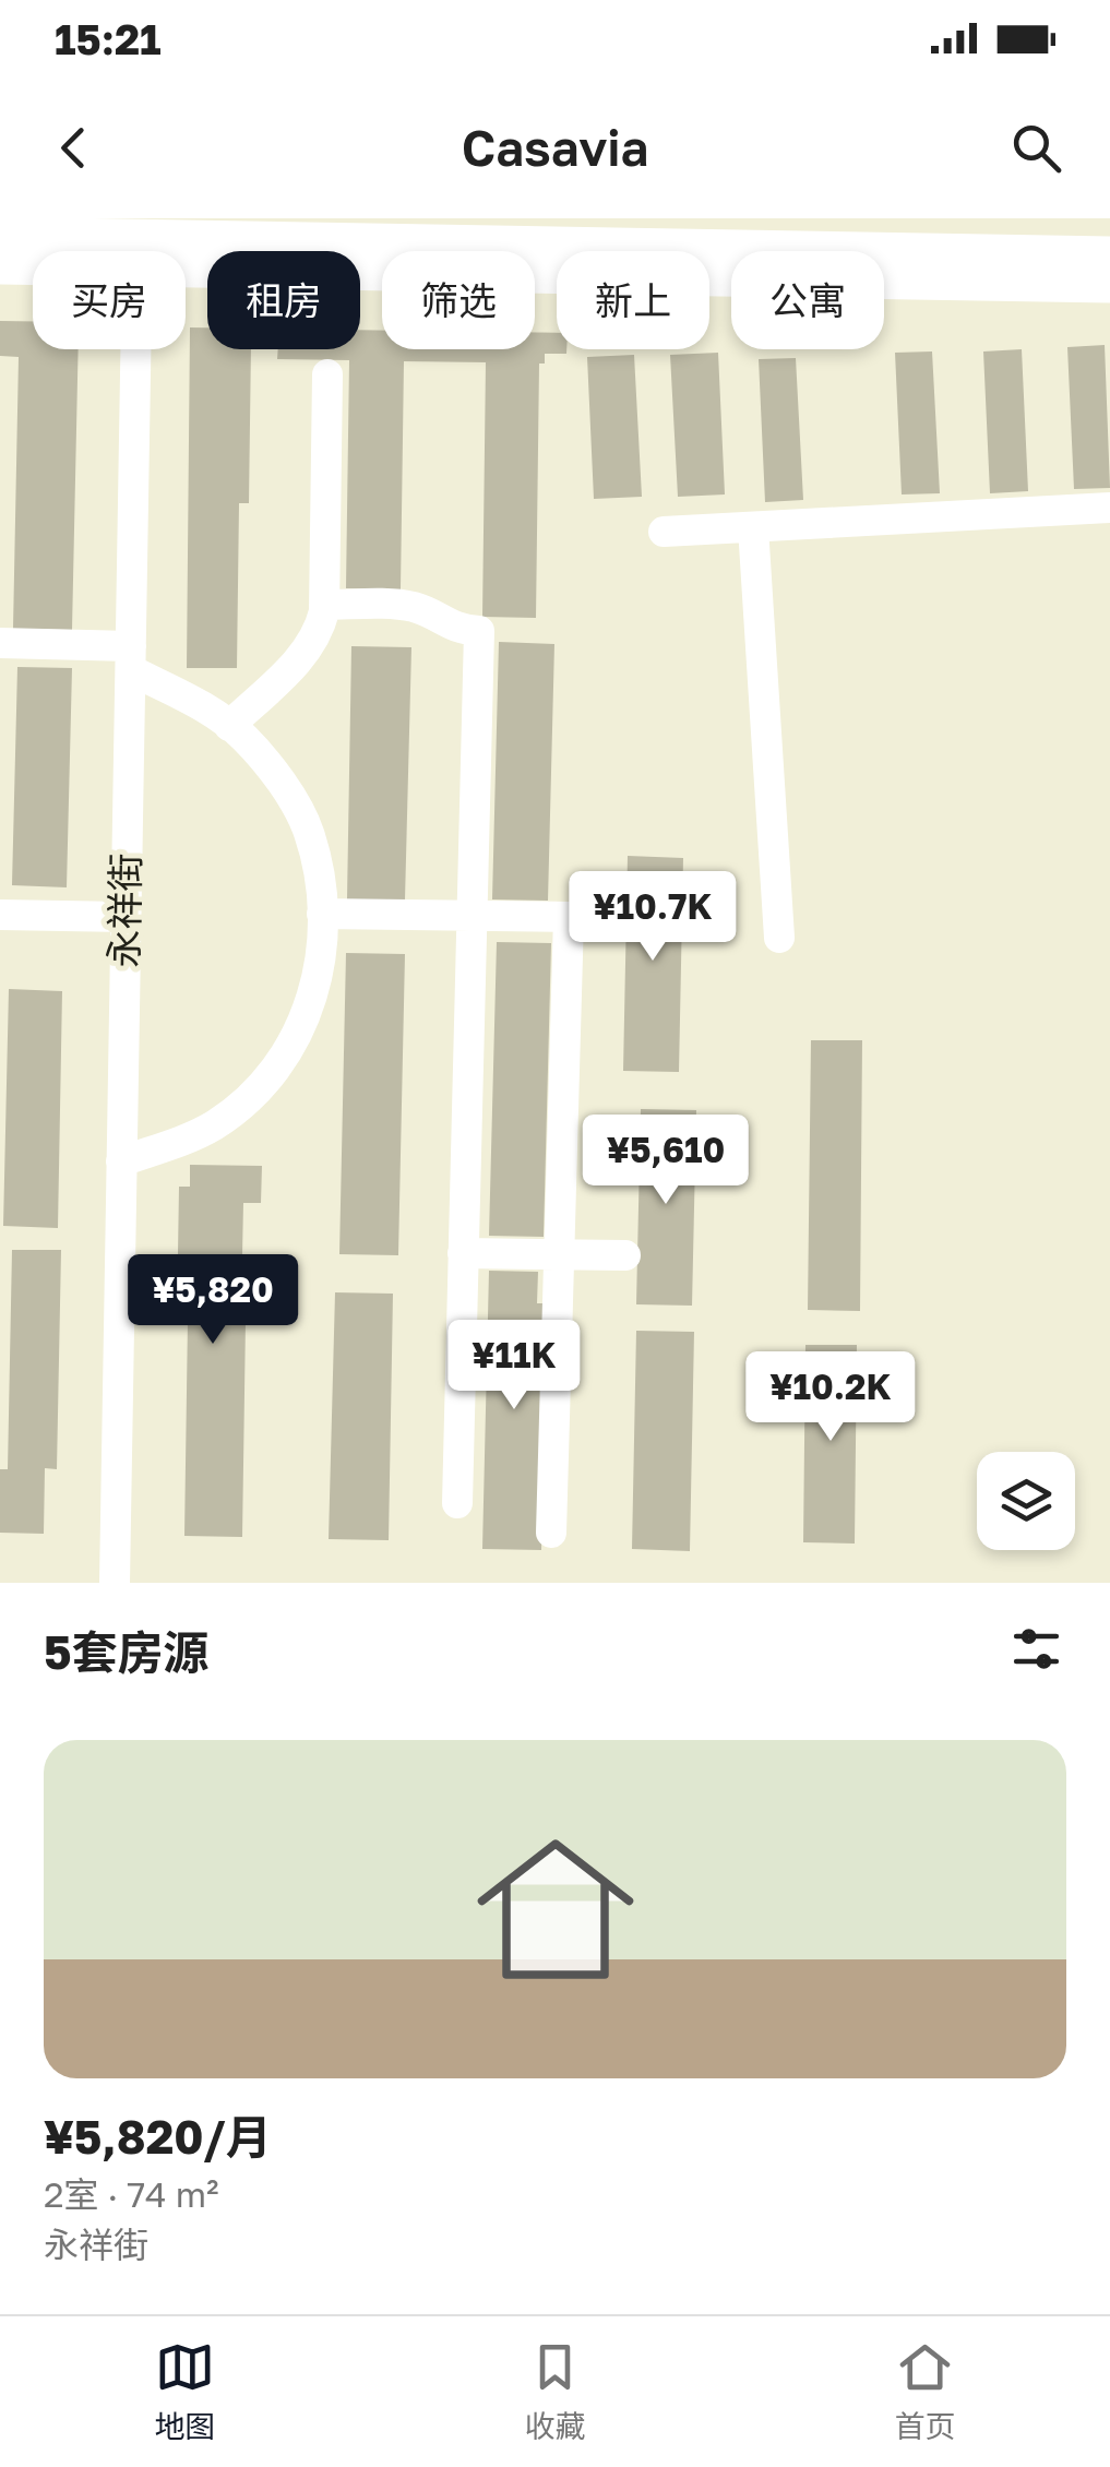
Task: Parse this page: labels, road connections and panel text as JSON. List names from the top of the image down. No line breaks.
{"streets":{"street":["永祥街"]},"page":{"status":"15:21","header":"Casavia","chip":["买房","租房","筛选","新上","公寓"],"price":["¥10.7K","¥5,610","¥5,820","¥11K","¥10.2K"],"heading":"5套房源","list":[{"name":"¥5,820/月","note":"2室 · 74 m² · 永祥街"}],"tabs":["地图","收藏","首页"]}}
